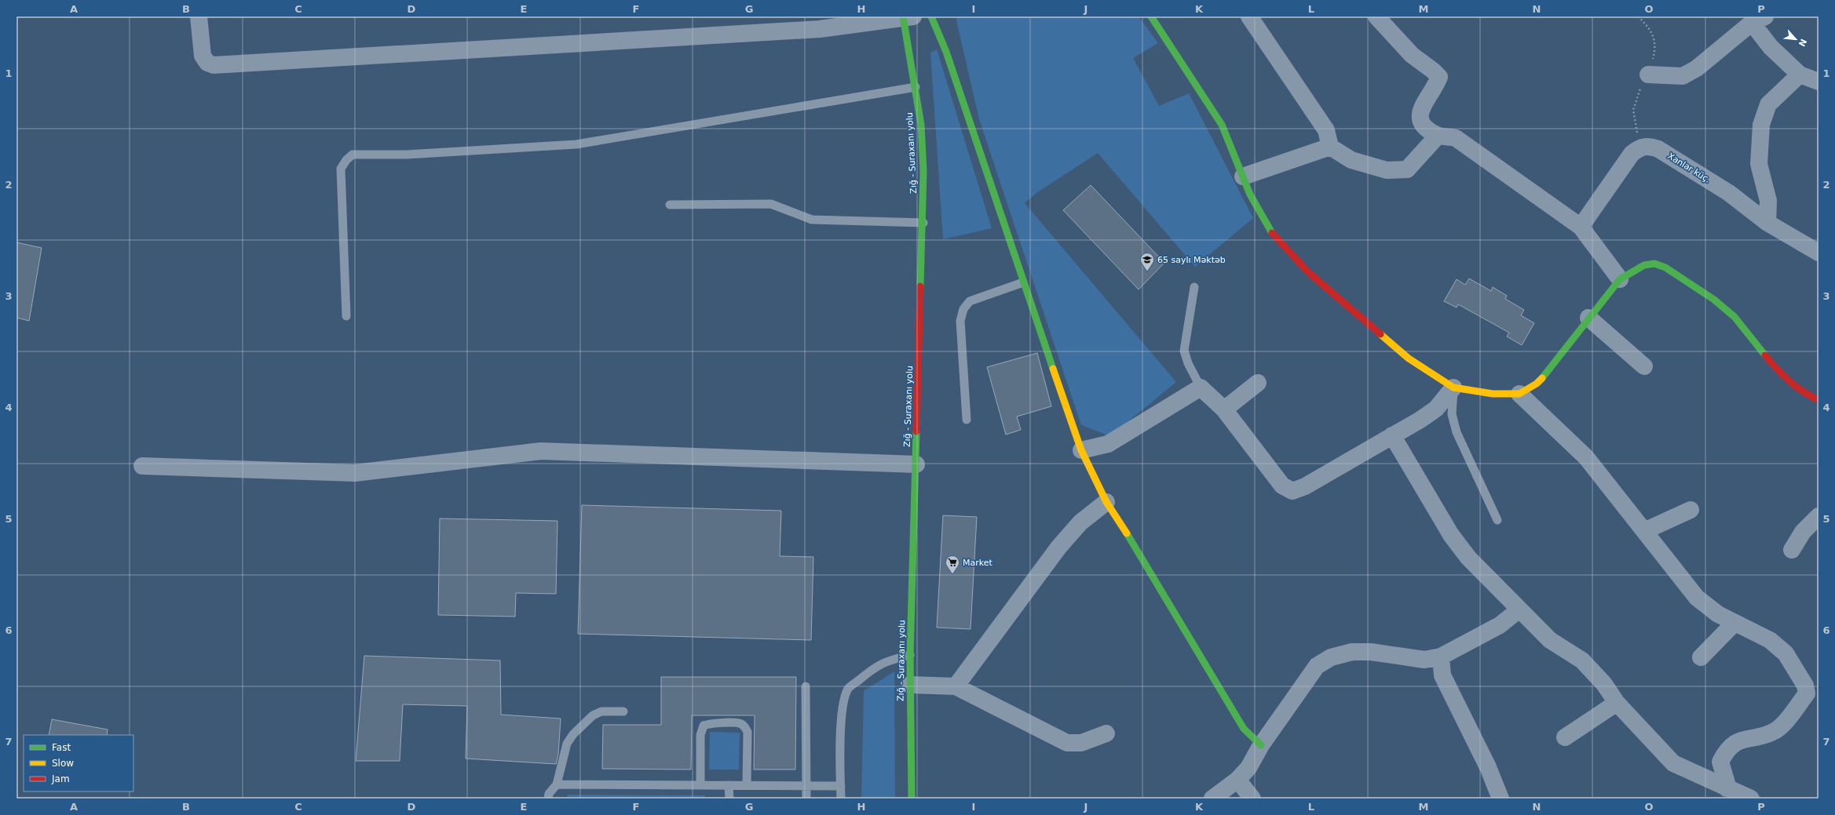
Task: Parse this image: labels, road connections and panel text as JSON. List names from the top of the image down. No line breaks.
{"streets":{"street":["Zığ - Suraxanı yolu","Xanlar küç."]},"places":{"school or university":["65 saylı Məktəb"],"supermarket":["Market"]},"legend":["Fast","Slow","Jam"],"north":"bottom right","grid":{"columns":["A","B","C","D","E","F","G","H","I","J","K","L","M","N","O","P"],"rows":["1","2","3","4","5","6","7"]}}
